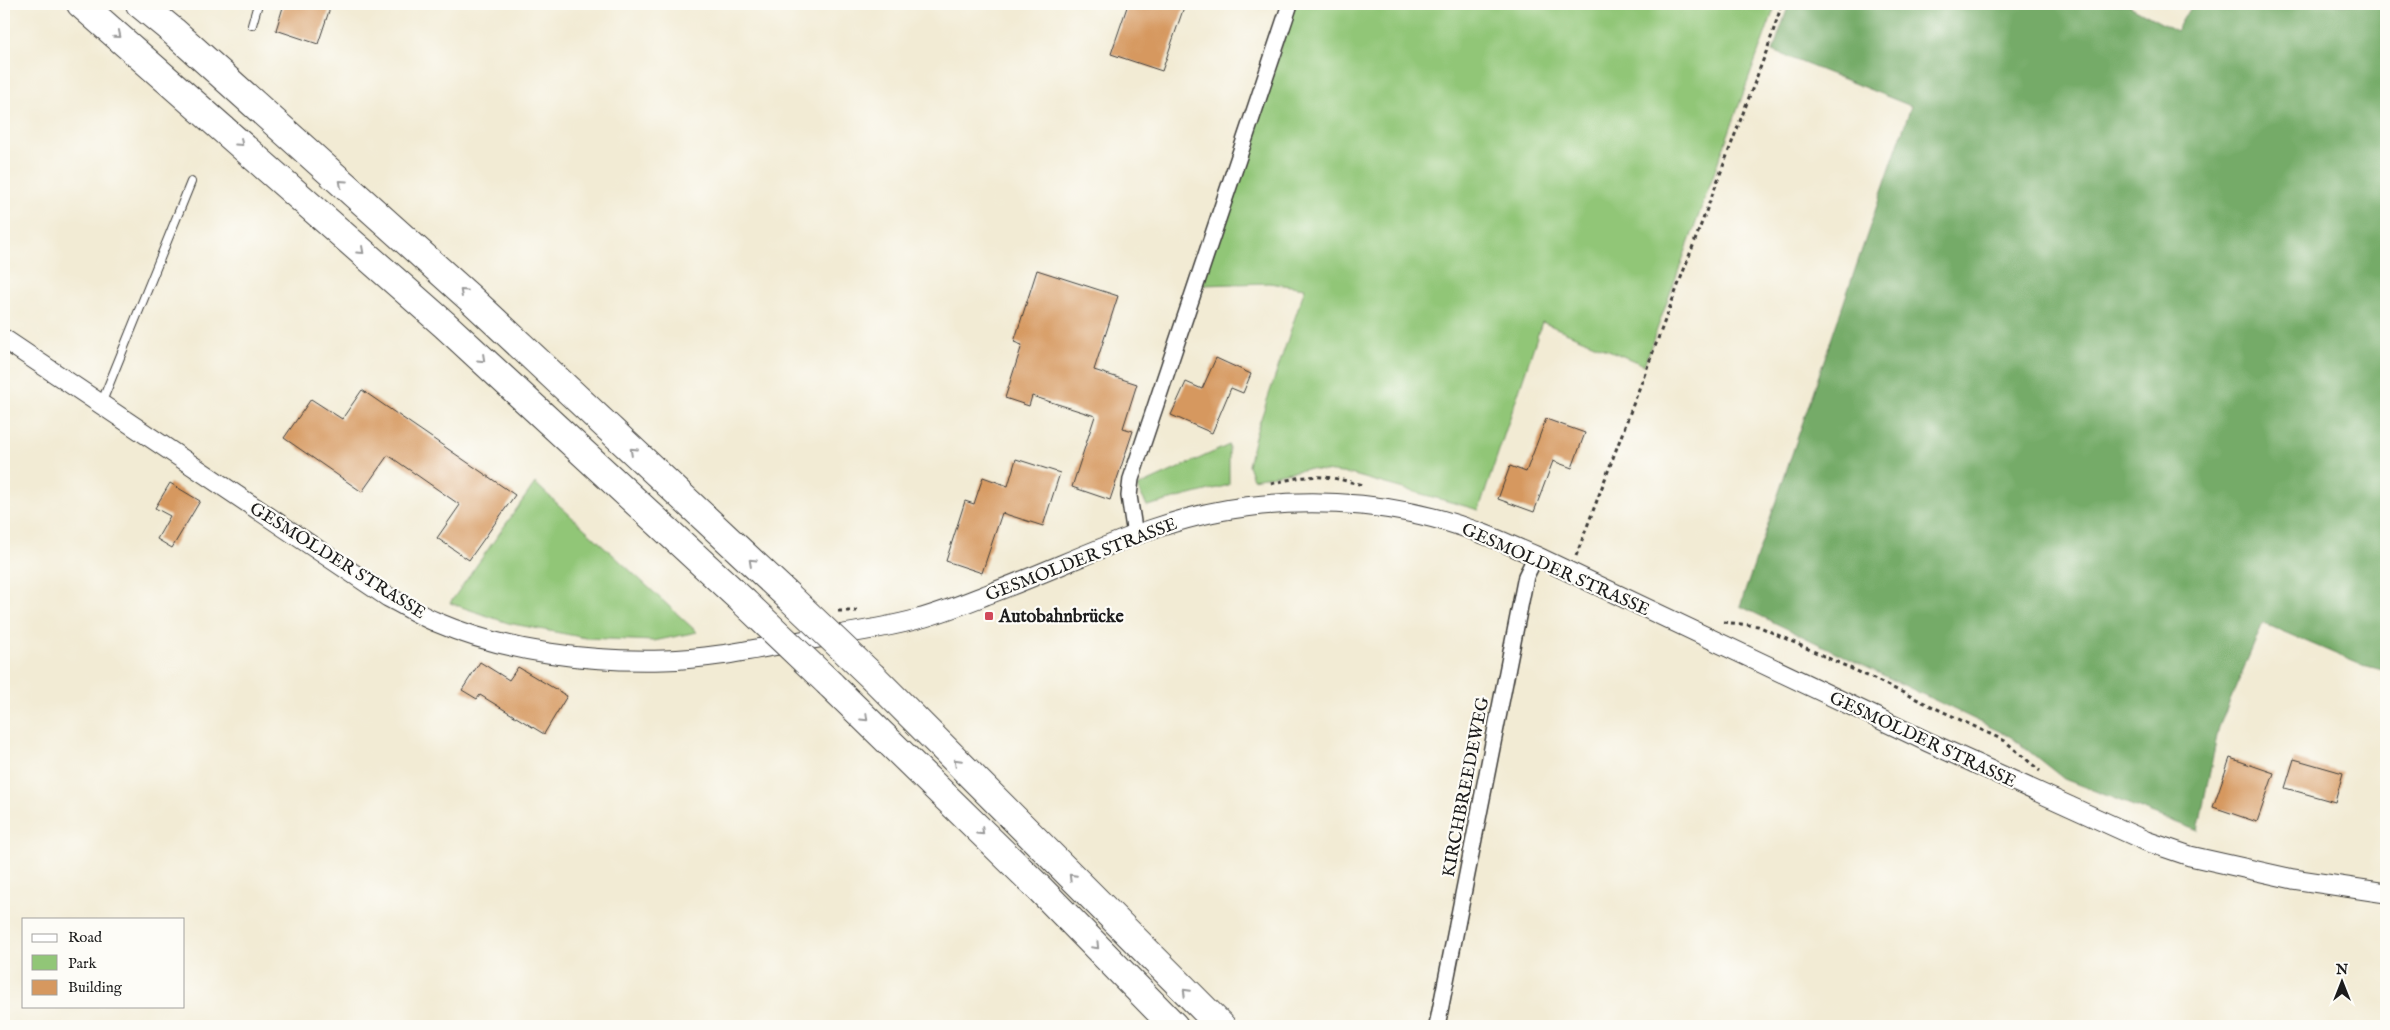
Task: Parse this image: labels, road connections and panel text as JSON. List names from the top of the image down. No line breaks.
{"streets":{"street":["GESMOLDER STRASSE","KIRCHBREEDEWEG"]},"crossings":[["GESMOLDER STRASSE","KIRCHBREEDEWEG"]],"places":{"transit":["Autobahnbrücke"]},"legend":["Road","Park","Building"],"north":"top"}
